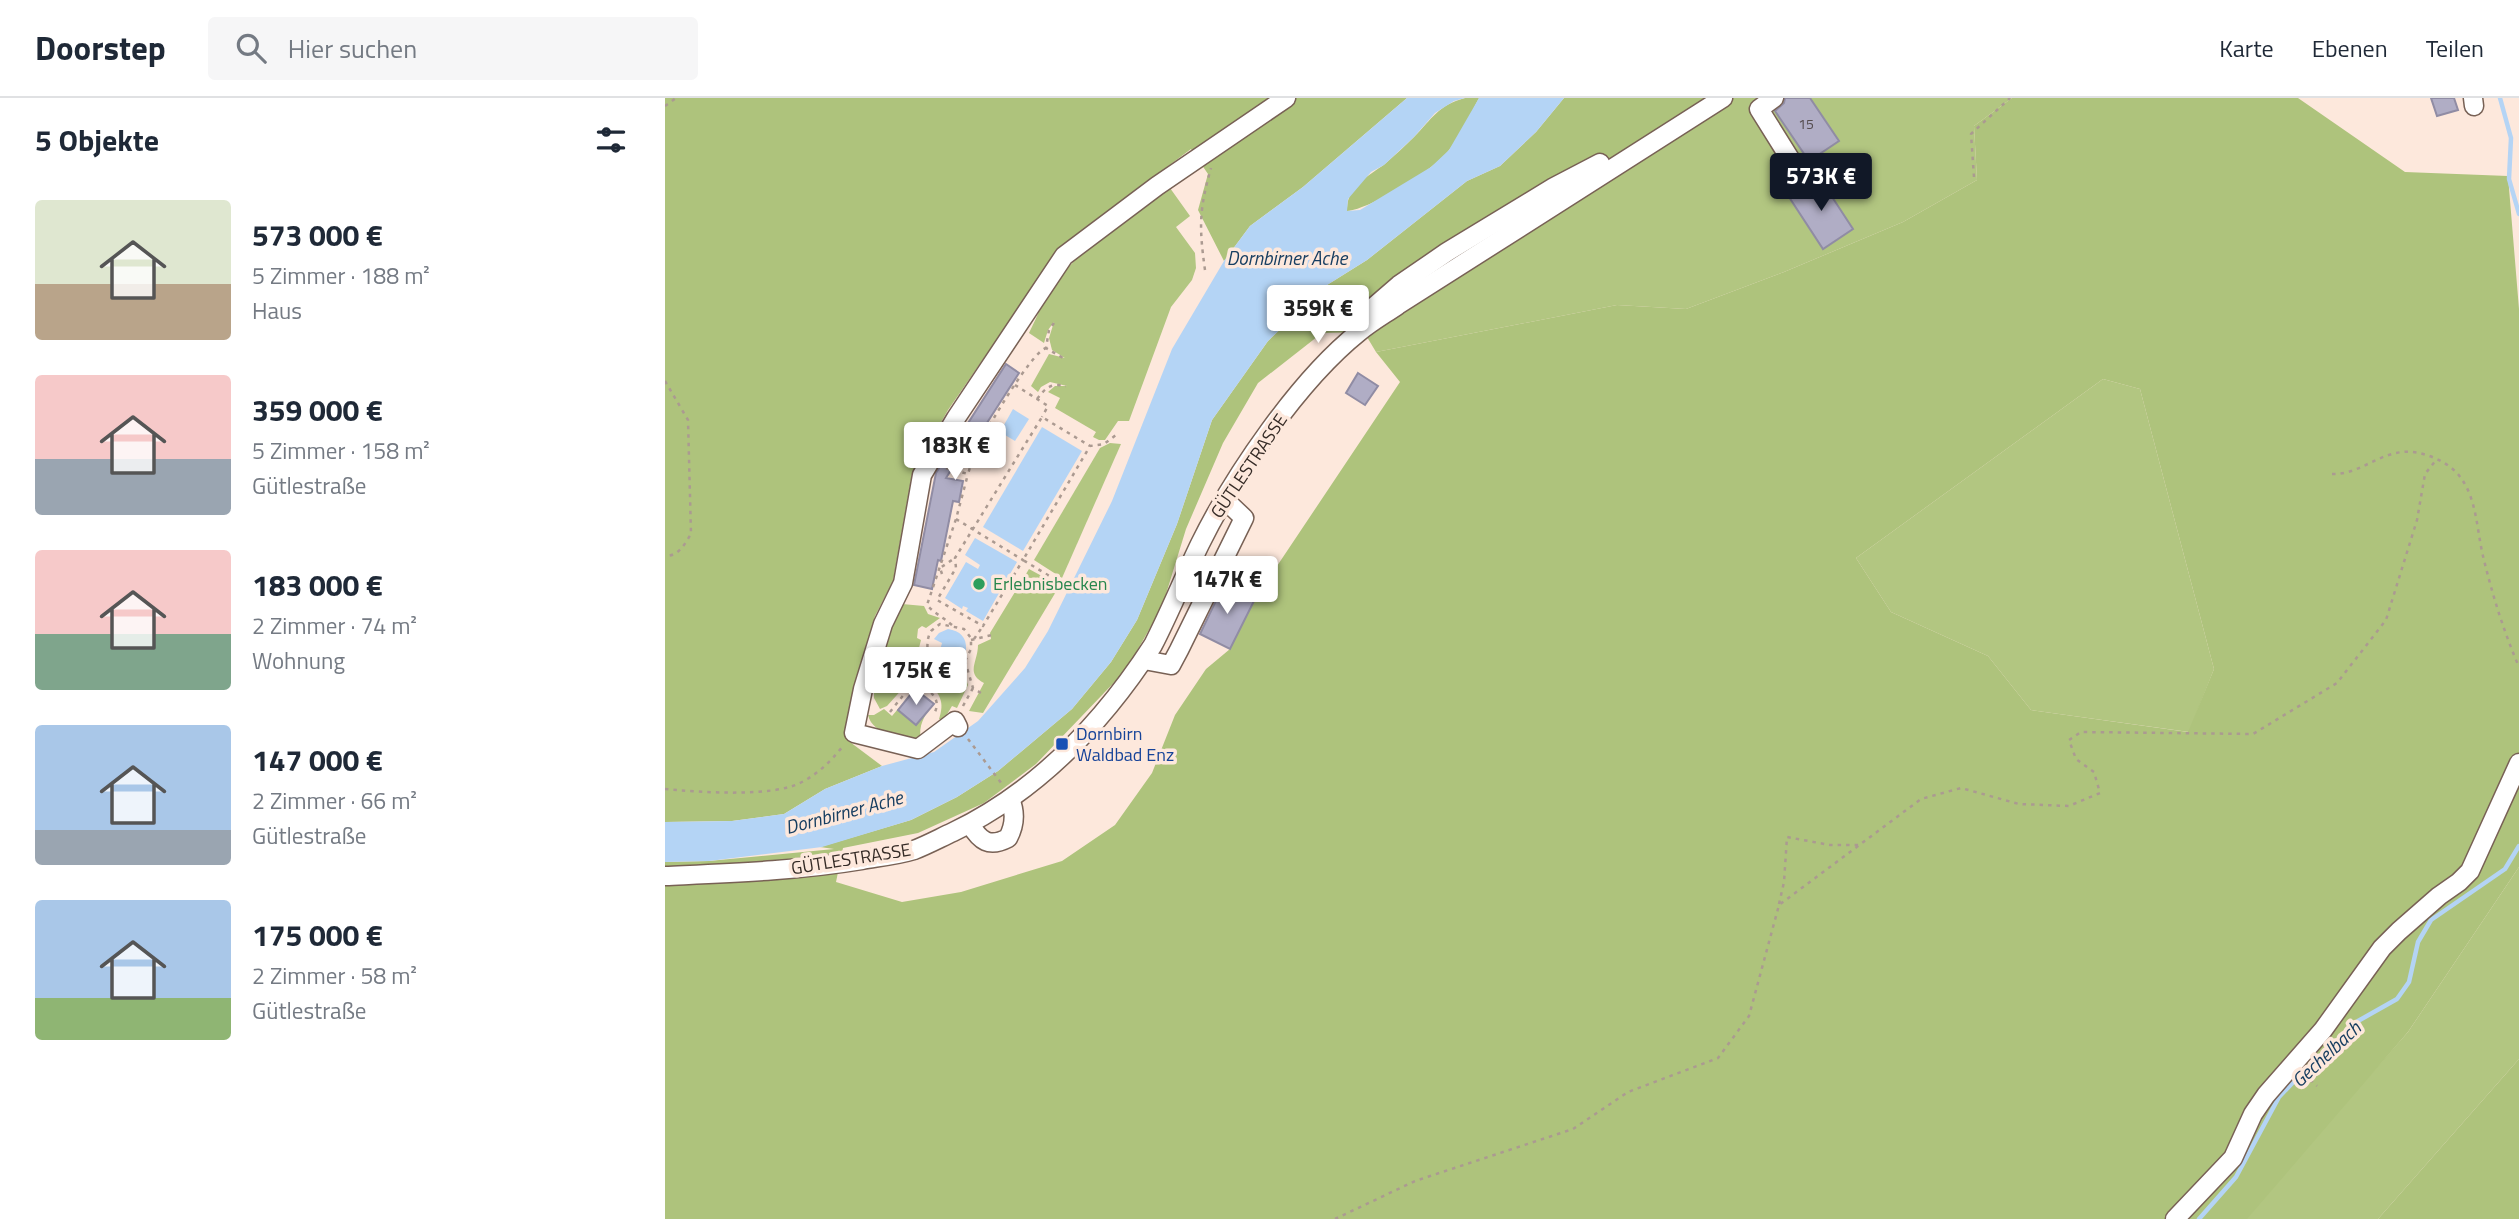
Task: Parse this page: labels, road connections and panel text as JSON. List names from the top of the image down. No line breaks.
{"streets":{"street":["GÜTLESTRASSE"]},"water":["Dornbirner Ache","Gechelbach"],"places":{"other":["Erlebnisbecken"],"transit":["Dornbirn Waldbad Enz"]},"house_numbers":["15"],"page":{"header":"Doorstep","search":"Hier suchen","nav":["Karte","Ebenen","Teilen"],"heading":"5 Objekte","price":["573K €","359K €","183K €","147K €","175K €"],"list":[{"name":"573 000 €","note":"5 Zimmer · 188 m² · Haus"},{"name":"359 000 €","note":"5 Zimmer · 158 m² · Gütlestraße"},{"name":"183 000 €","note":"2 Zimmer · 74 m² · Wohnung"},{"name":"147 000 €","note":"2 Zimmer · 66 m² · Gütlestraße"},{"name":"175 000 €","note":"2 Zimmer · 58 m² · Gütlestraße"}]}}
